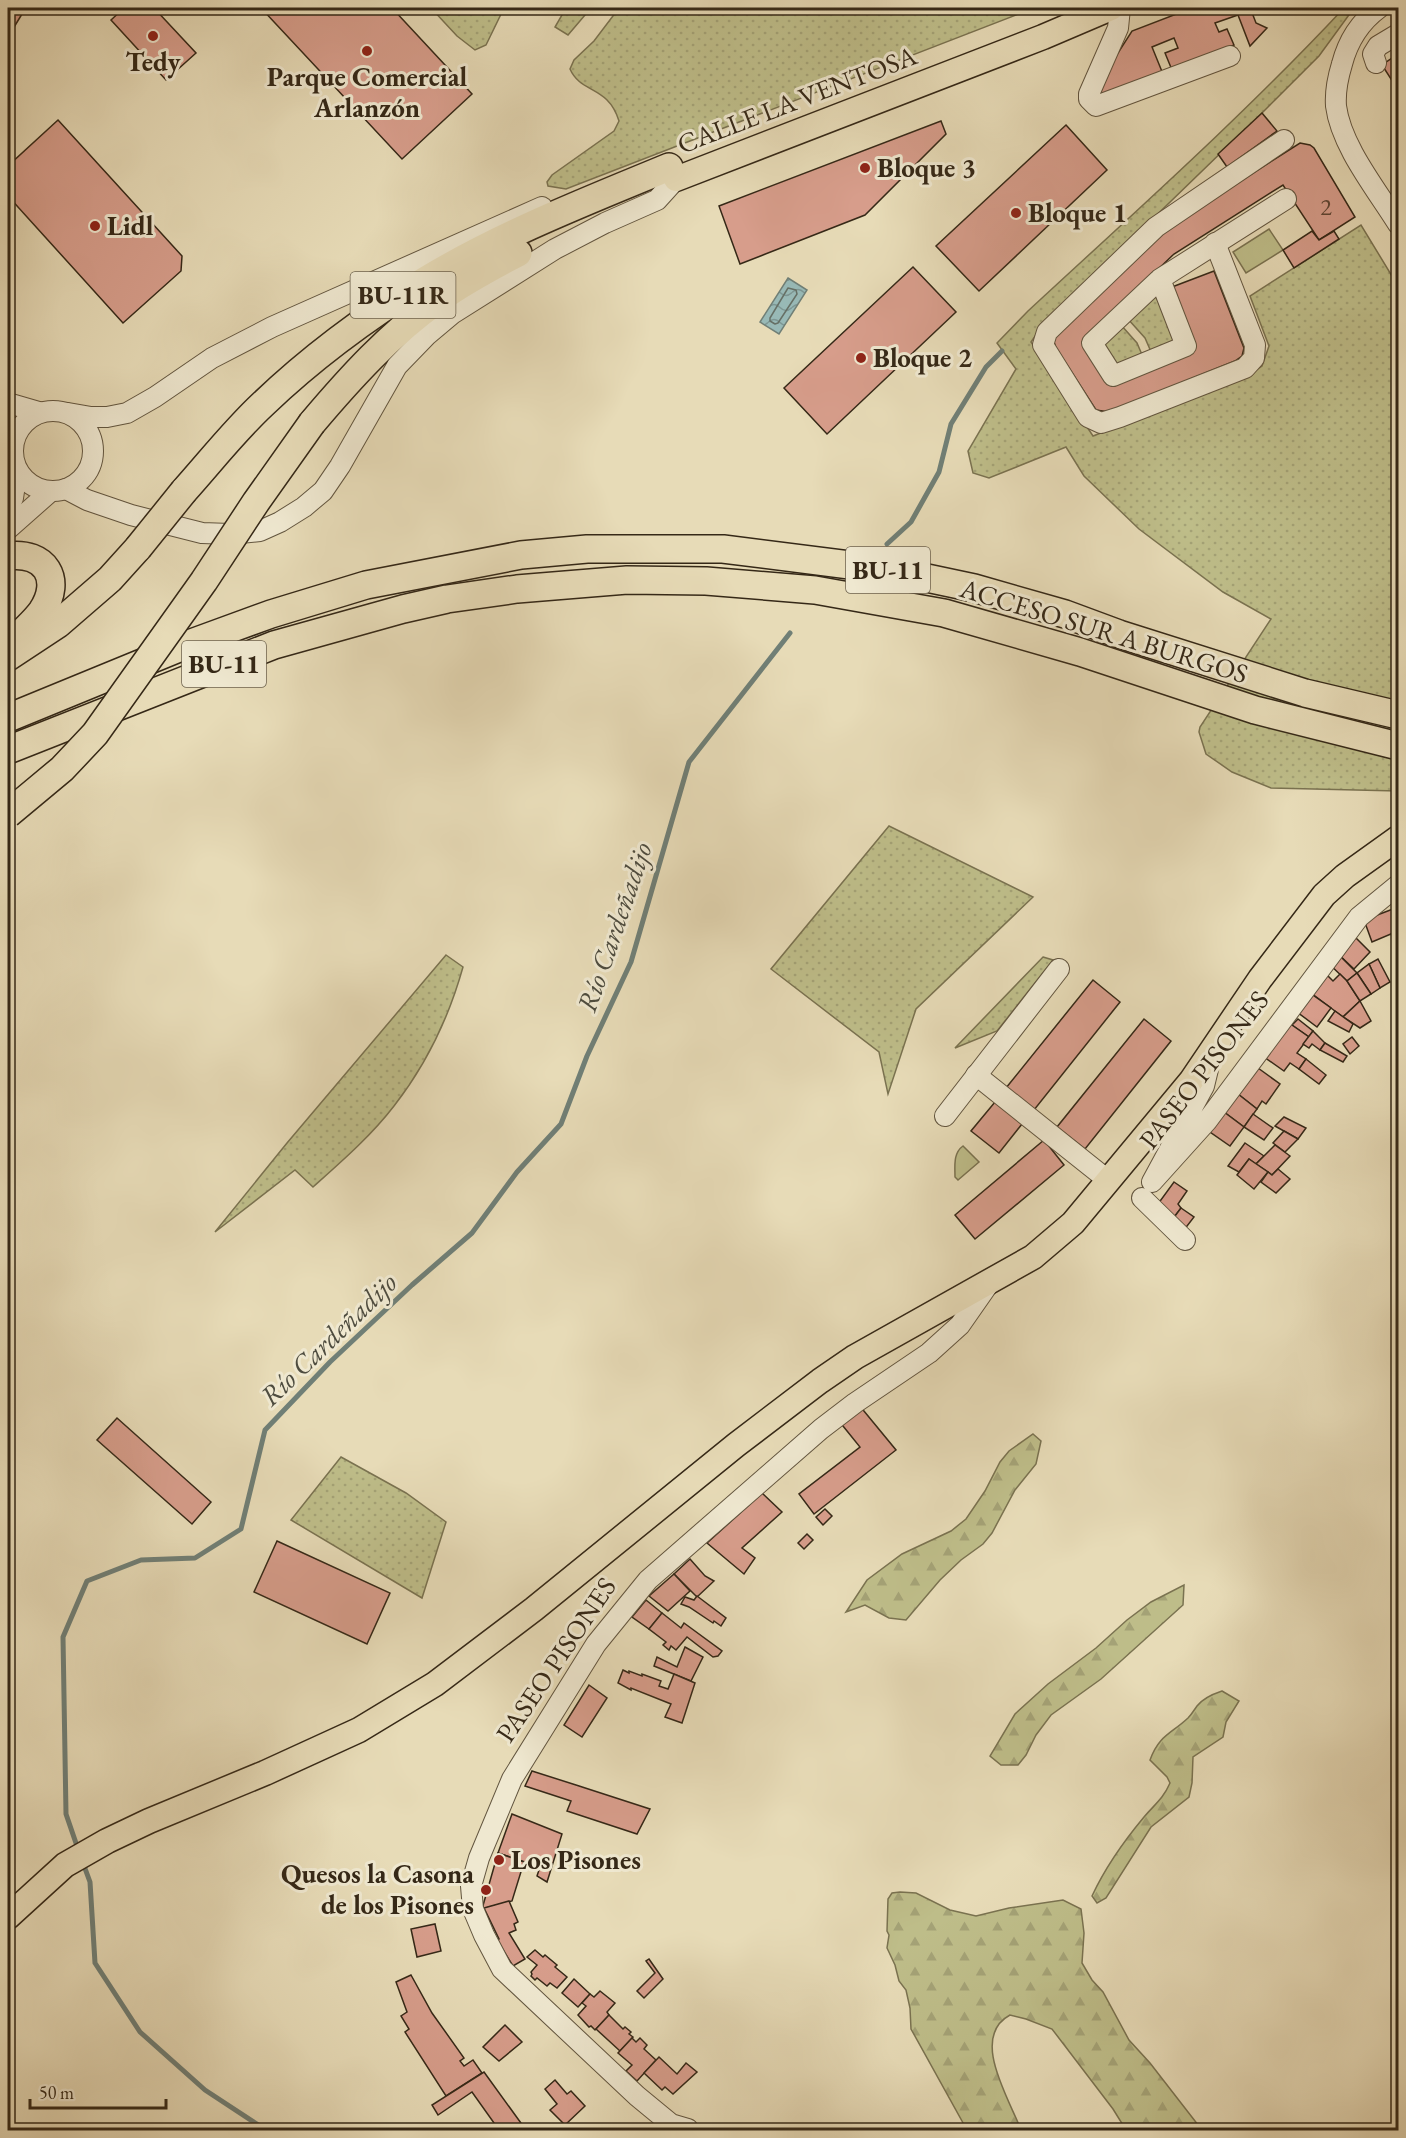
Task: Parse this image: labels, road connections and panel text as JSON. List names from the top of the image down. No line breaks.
{"streets":{"highway":["BU-11R","BU-11","ACCESO SUR A BURGOS"],"main road":["CALLE LA VENTOSA","PASEO PISONES"]},"crossings":[["CALLE LA VENTOSA","BU-11R"]],"water":["Río Cardeñadijo"],"places":["Tedy","Parque Comercial Arlanzón","Bloque 3","Bloque 1","Lidl","Bloque 2","Los Pisones","Quesos la Casona de los Pisones"],"house_numbers":["2"],"scale_bar":"50 m"}
